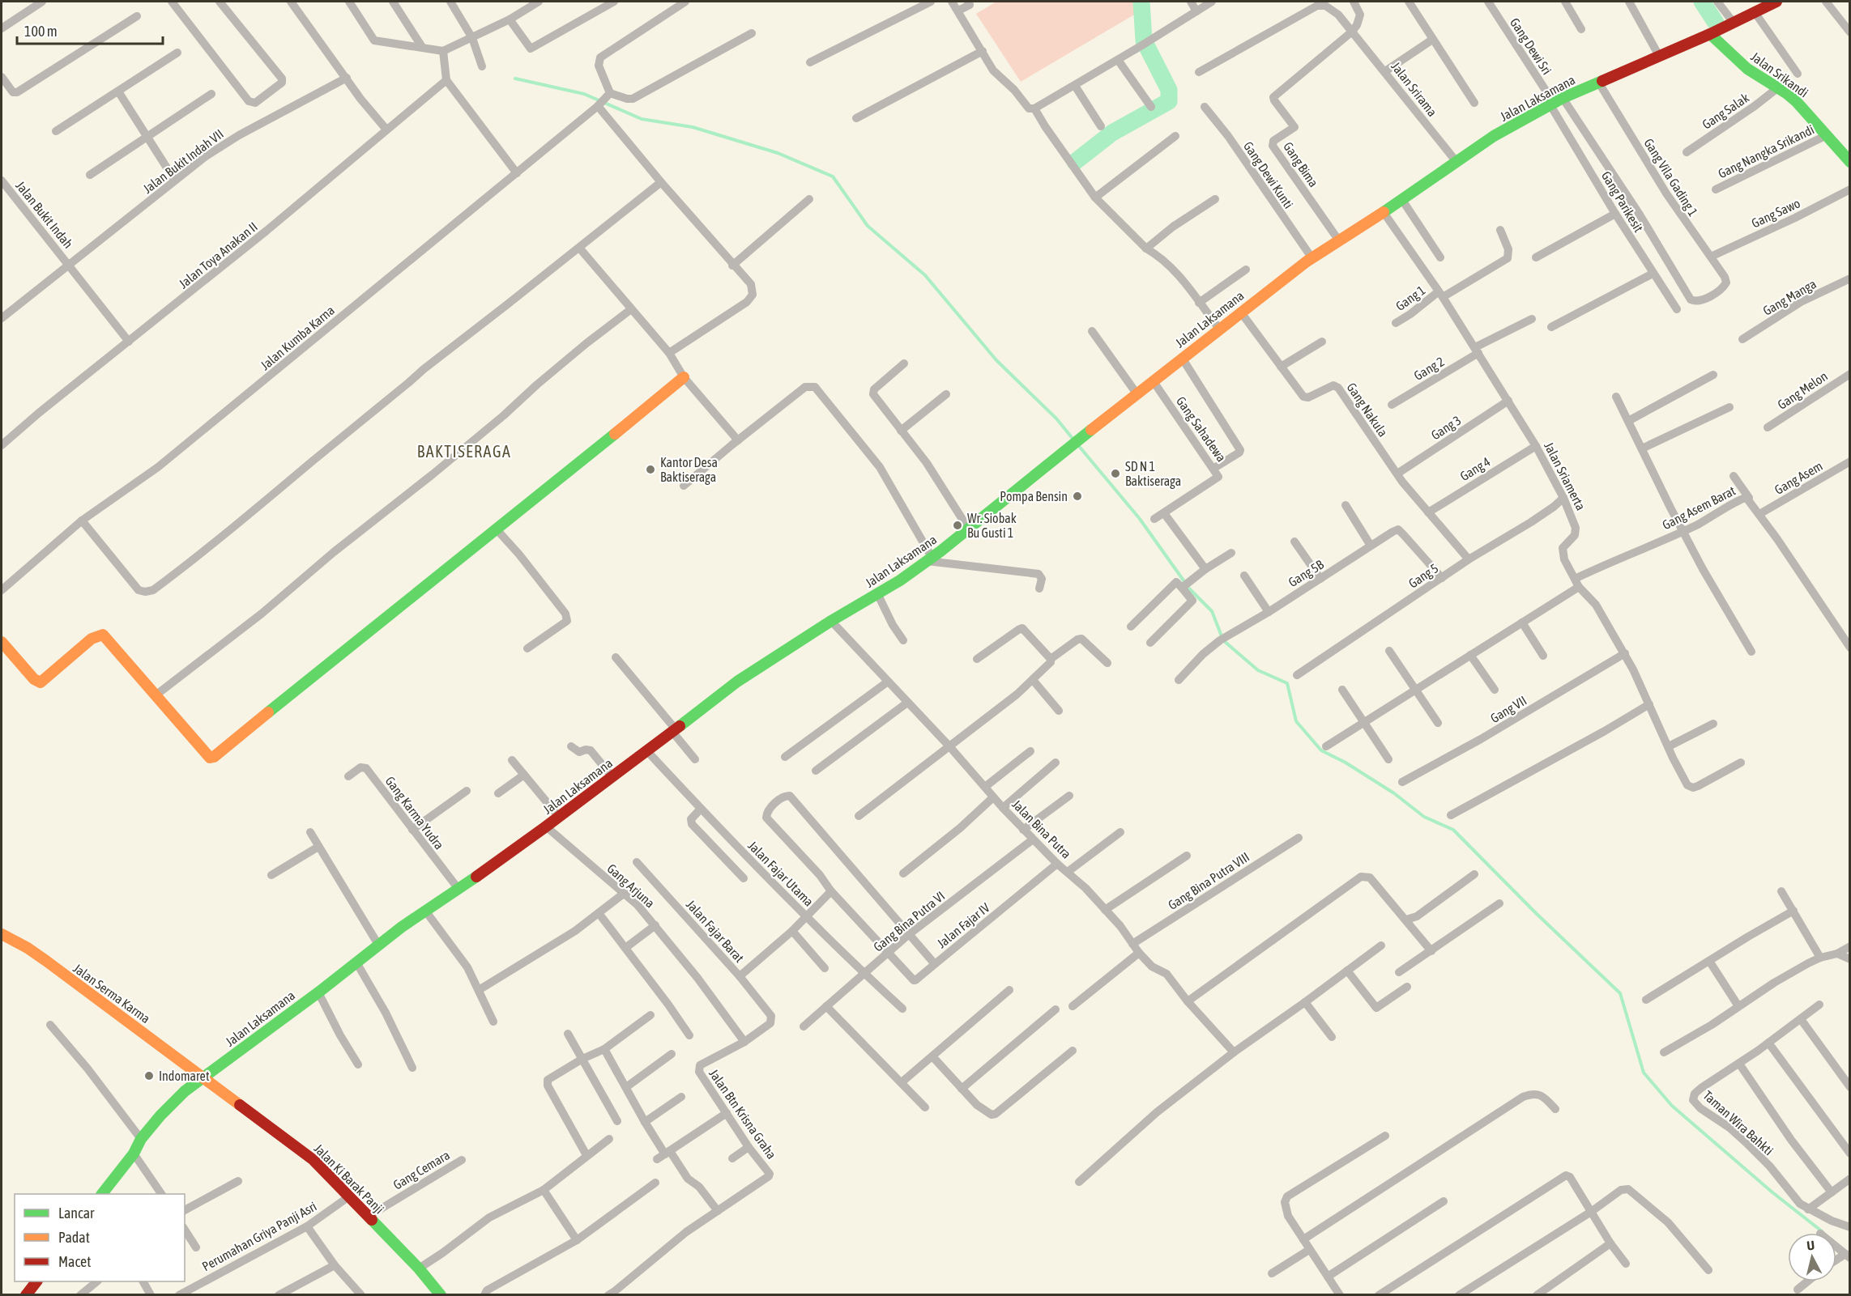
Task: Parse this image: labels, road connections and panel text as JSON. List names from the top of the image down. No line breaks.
{"streets":{"main road":["Jalan Srikandi","Jalan Laksamana","Jalan Serma Karma","Jalan Ki Barak Panji"],"street":["Gang Dewi Sri","Jalan Srirama","Gang Salak","Gang Nangka Srikandi","Jalan Bukit Indah VII","Gang Bima","Gang Dewi Kunti","Gang Vila Gading 1","Gang Parikesit","Gang Sawo","Jalan Bukit Indah","Jalan Toya Anakan II","Gang Manga","Gang 1","Jalan Kumba Karna","Gang 2","Gang Melon","Gang Nakula","Gang 3","Gang Sahadewa","Gang 4","Jalan Sriamerta","Gang Asem","Gang Asem Barat","Gang 5B","Gang 5","Gang VII","Gang Karma Yudra","Jalan Bina Putra","Jalan Fajar Utama","Gang Bina Putra VIII","Gang Arjuna","Gang Bina Putra VI","Jalan Fajar IV","Jalan Fajar Barat","Jalan Btn Krisna Graha","Taman Wira Bahkti","Gang Cemara","Perumahan Griya Panji Asri"]},"crossings":[["Gang Dewi Sri","Jalan Laksamana"],["Gang Dewi Sri","Gang Vila Gading 1"],["Gang Dewi Sri","Gang Parikesit"],["Jalan Srikandi","Jalan Laksamana"],["Jalan Srikandi","Gang Salak"],["Jalan Srikandi","Gang Nangka Srikandi"],["Jalan Srirama","Jalan Laksamana"],["Jalan Srirama","Gang Bima"],["Jalan Laksamana","Gang Bima"],["Jalan Laksamana","Gang Dewi Kunti"],["Jalan Laksamana","Gang Vila Gading 1"],["Jalan Laksamana","Gang Parikesit"],["Jalan Laksamana","Gang Nakula"],["Jalan Laksamana","Gang Sahadewa"],["Jalan Laksamana","Jalan Sriamerta"],["Jalan Laksamana","Gang Karma Yudra"],["Jalan Laksamana","Jalan Bina Putra"],["Jalan Laksamana","Jalan Fajar Utama"],["Jalan Laksamana","Gang Arjuna"],["Jalan Laksamana","Jalan Serma Karma"],["Jalan Laksamana","Jalan Ki Barak Panji"],["Jalan Bukit Indah VII","Jalan Bukit Indah"],["Gang Vila Gading 1","Gang Parikesit"],["Gang Vila Gading 1","Gang Sawo"],["Jalan Bukit Indah","Jalan Toya Anakan II"],["Gang 1","Jalan Sriamerta"],["Gang 2","Jalan Sriamerta"],["Gang Nakula","Gang 3"],["Gang Nakula","Gang 4"],["Gang Nakula","Gang 5"],["Gang 3","Jalan Sriamerta"],["Gang 4","Jalan Sriamerta"],["Jalan Sriamerta","Gang Asem Barat"],["Jalan Sriamerta","Gang 5"],["Jalan Sriamerta","Gang VII"],["Gang Asem","Gang Asem Barat"],["Gang 5B","Gang 5"],["Jalan Bina Putra","Gang Bina Putra VIII"],["Jalan Bina Putra","Gang Bina Putra VI"],["Jalan Bina Putra","Jalan Fajar IV"],["Jalan Fajar Utama","Gang Bina Putra VI"],["Gang Bina Putra VI","Jalan Fajar IV"],["Jalan Fajar Barat","Jalan Btn Krisna Graha"],["Jalan Serma Karma","Jalan Ki Barak Panji"],["Gang Cemara","Jalan Ki Barak Panji"],["Jalan Ki Barak Panji","Perumahan Griya Panji Asri"]],"districts":["BAKTISERAGA"],"places":["Kantor Desa Baktiseraga","SD N 1 Baktiseraga","Pompa Bensin","Wr. Siobak Bu Gusti 1","Indomaret"],"legend":["Lancar","Padat","Macet"],"scale_bar":"100 m","north":"top"}
